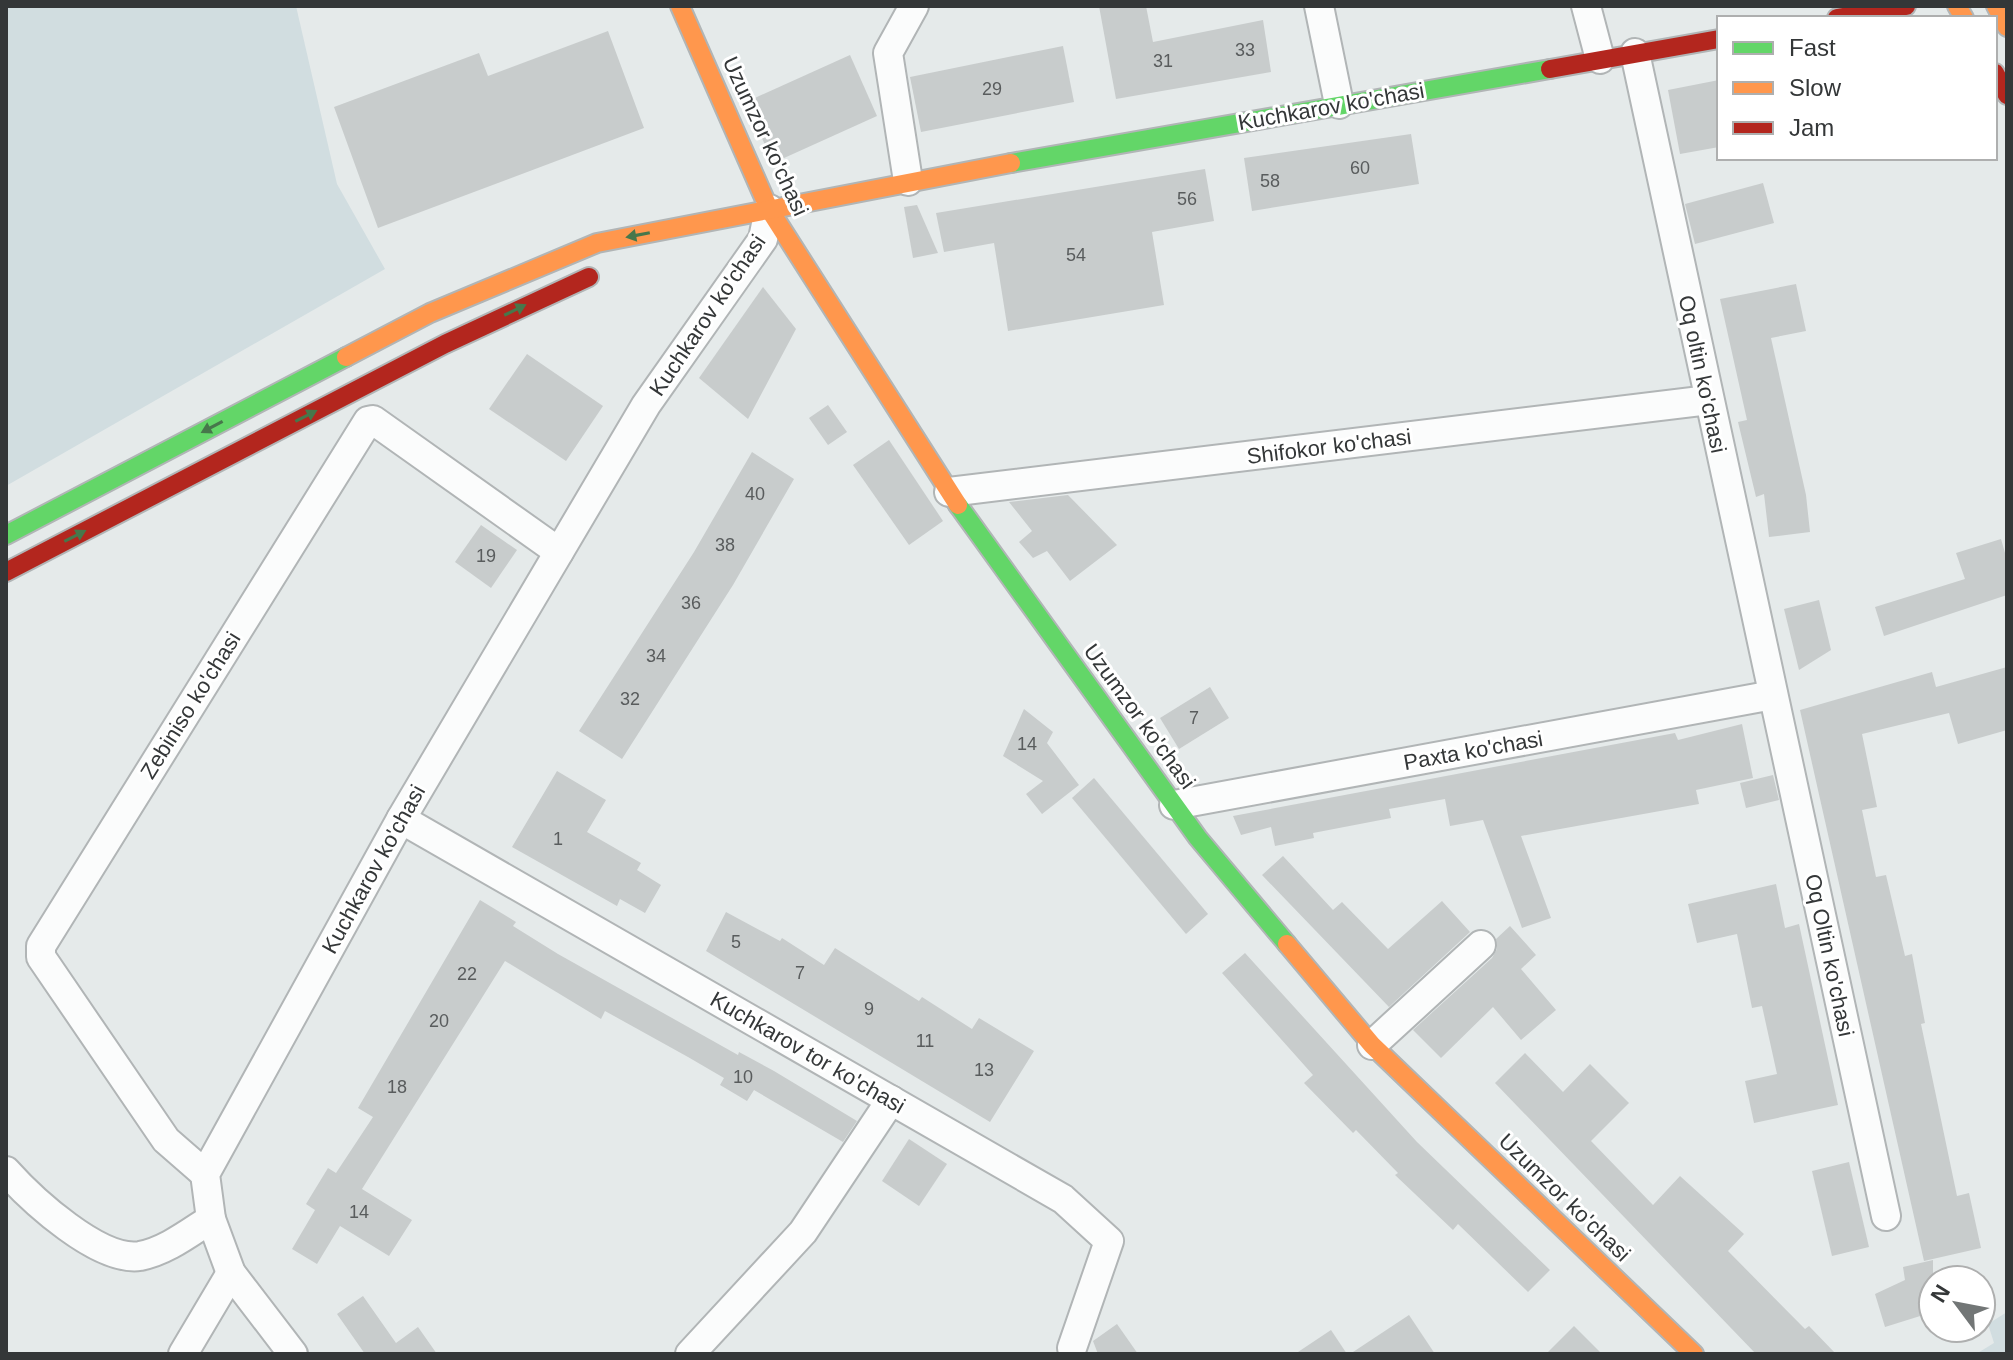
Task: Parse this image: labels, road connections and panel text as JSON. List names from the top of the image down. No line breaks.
{"streets":{"main road":["Kuchkarov ko'chasi","Uzumzor ko'chasi"],"street":["Oq oltin ko'chasi","Shifokor ko'chasi","Zebiniso ko'chasi","Paxta ko'chasi","Oq Oltin ko'chasi","Kuchkarov tor ko'chasi"]},"crossings":[["Kuchkarov ko'chasi","Uzumzor ko'chasi"],["Kuchkarov ko'chasi","Oq oltin ko'chasi"],["Kuchkarov ko'chasi","Zebiniso ko'chasi"],["Kuchkarov ko'chasi","Kuchkarov tor ko'chasi"],["Uzumzor ko'chasi","Shifokor ko'chasi"],["Uzumzor ko'chasi","Paxta ko'chasi"],["Oq oltin ko'chasi","Shifokor ko'chasi"],["Oq oltin ko'chasi","Paxta ko'chasi"],["Oq oltin ko'chasi","Oq Oltin ko'chasi"],["Paxta ko'chasi","Oq Oltin ko'chasi"]],"house_numbers":["33","31","29","60","58","56","54","40","38","19","36","34","32","7","14","1","5","7","22","9","20","11","13","10","18","14"],"legend":["Fast","Slow","Jam"],"north":"top left"}
